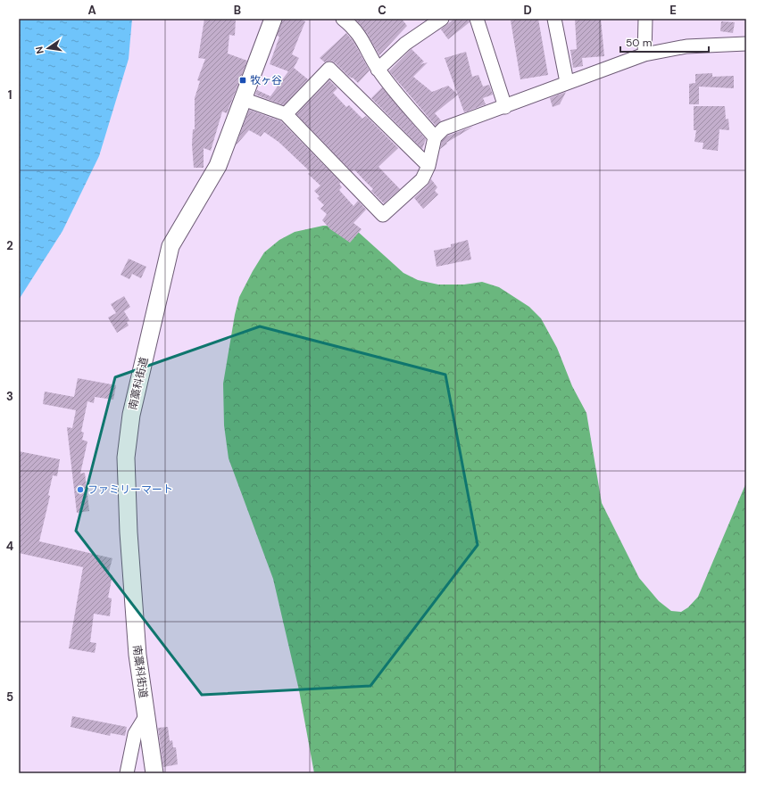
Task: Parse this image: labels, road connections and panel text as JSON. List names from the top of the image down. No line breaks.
{"streets":{"main road":["南藁科街道"]},"places":{"transit":["牧ヶ谷"],"other":["ファミリーマート"]},"scale_bar":"50 m","north":"left","grid":{"columns":["A","B","C","D","E"],"rows":["1","2","3","4","5"]}}
